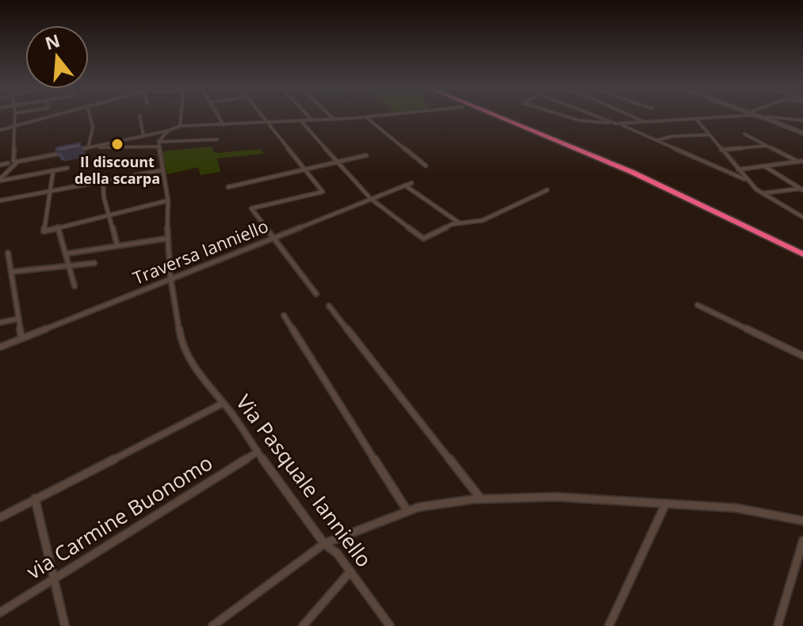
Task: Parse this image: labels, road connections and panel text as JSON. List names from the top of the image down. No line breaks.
{"streets":{"street":["Traversa Ianniello","Via Pasquale Ianniello","via Carmine Buonomo"]},"crossings":[["Traversa Ianniello","Via Pasquale Ianniello"],["Via Pasquale Ianniello","via Carmine Buonomo"]],"places":["Il discount della scarpa"],"north":"top"}
